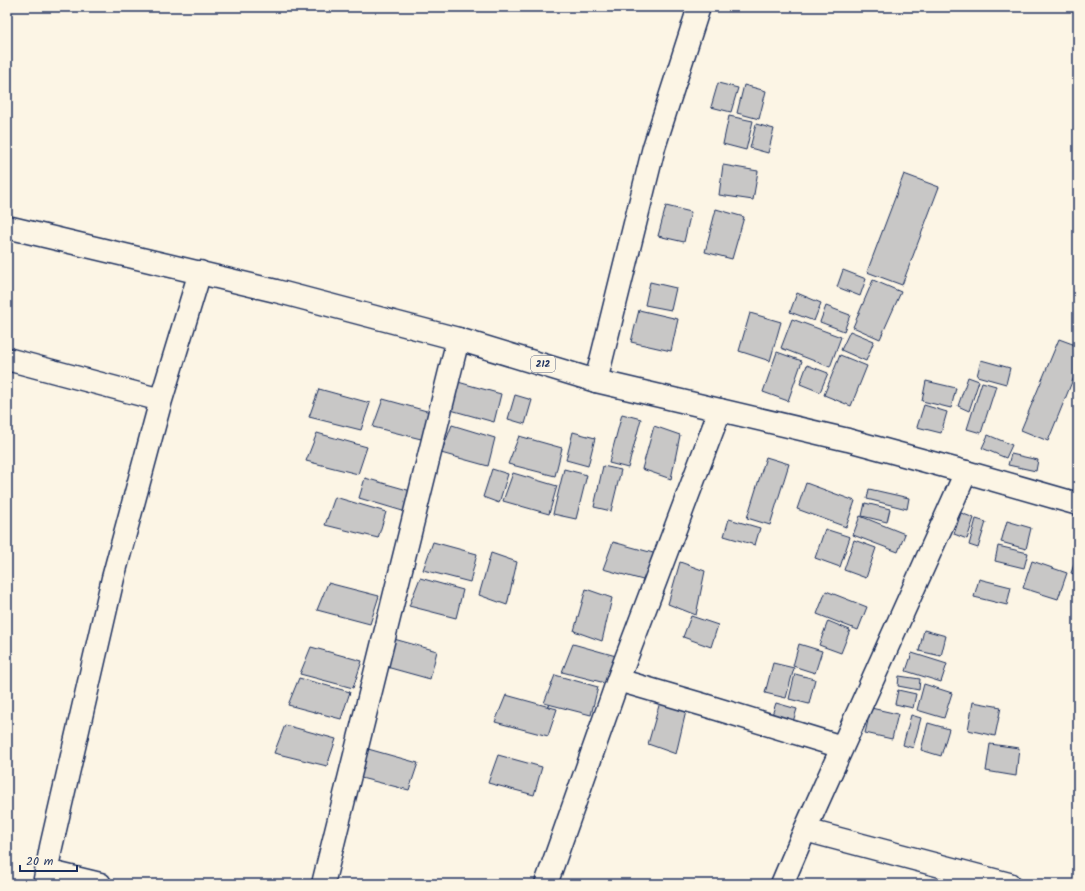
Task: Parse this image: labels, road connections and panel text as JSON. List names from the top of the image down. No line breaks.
{"streets":{"street":["212"]},"scale_bar":"20 m"}
